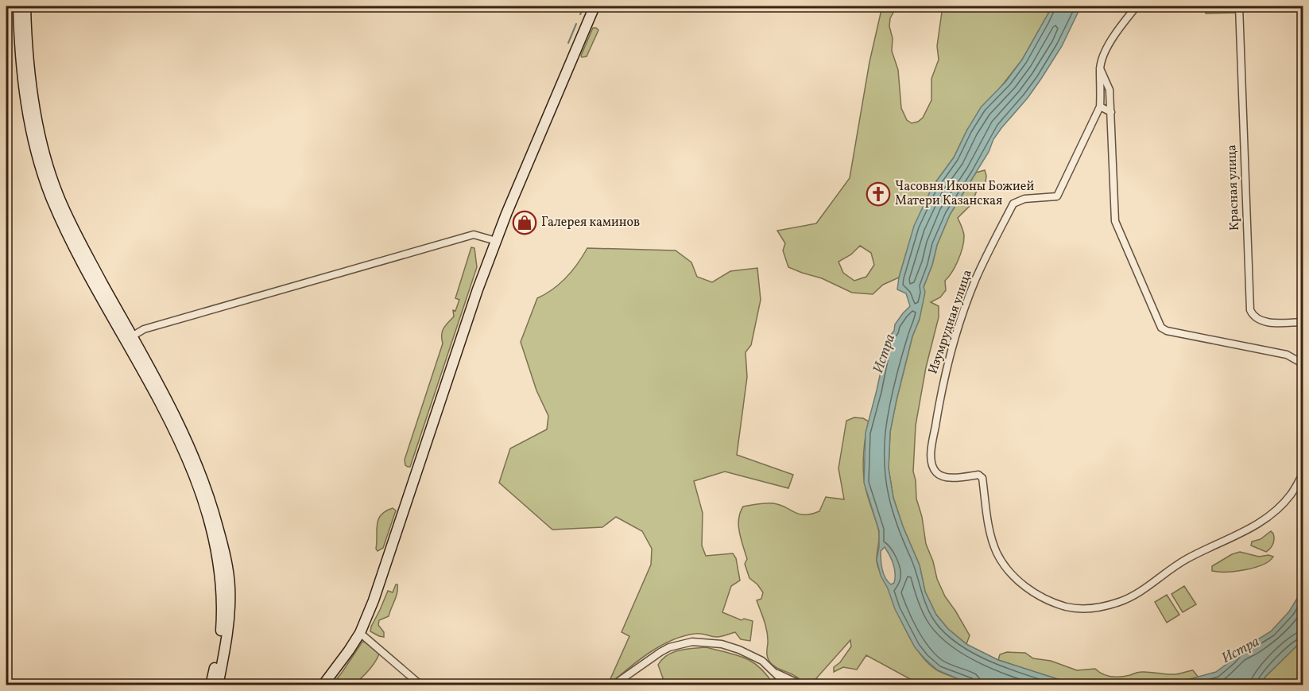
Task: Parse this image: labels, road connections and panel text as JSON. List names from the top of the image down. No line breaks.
{"streets":{"street":["Красная улица","Изумрудная улица"]},"water":["Истра"],"places":{"church":["Часовня Иконы Божией Матери Казанская"],"shop":["Галерея каминов"]}}
